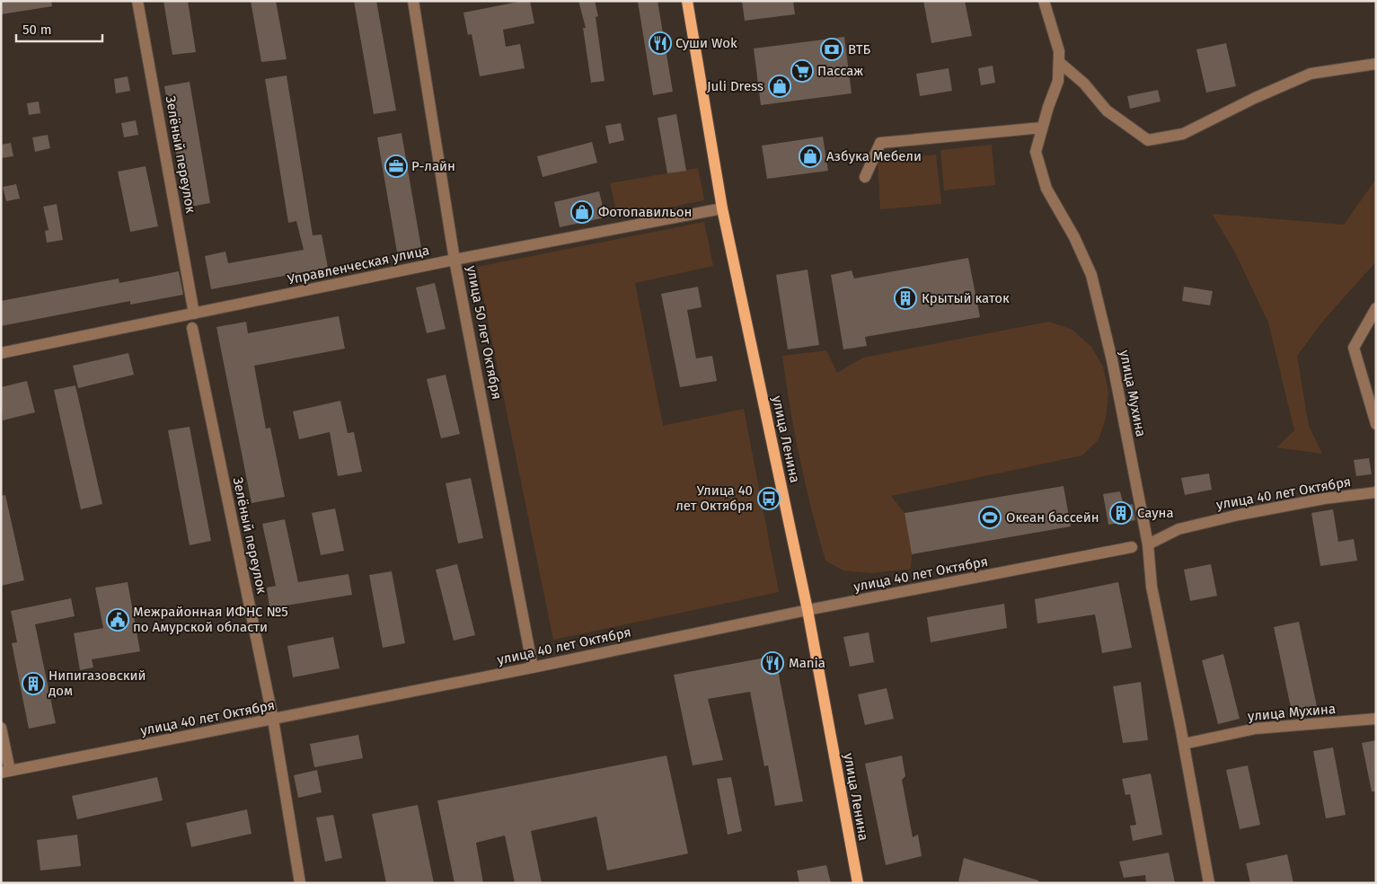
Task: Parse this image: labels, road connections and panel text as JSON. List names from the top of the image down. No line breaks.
{"streets":{"main road":["улица Ленина"],"street":["Зелёный переулок","Управленческая улица","улица 50 лет Октября","улица Мухина","улица 40 лет Октября"]},"crossings":[["Зелёный переулок","Управленческая улица"],["Зелёный переулок","улица 40 лет Октября"],["Управленческая улица","улица 50 лет Октября"],["Управленческая улица","улица Ленина"],["улица 50 лет Октября","улица 40 лет Октября"],["улица Мухина","улица 40 лет Октября"],["улица Ленина","улица 40 лет Октября"]],"places":{"restaurant":["Суши Wok","Mania"],"bank":["ВТБ"],"supermarket":["Пассаж"],"shop":["Juli Dress","Азбука Мебели","Фотопавильон"],"office":["Р-лайн"],"building":["Крытый каток","Сауна","Нипигазовский дом"],"bus stop":["Улица 40 лет Октября"],"sports":["Океан бассейн"],"public building":["Межрайонная ИФНС №5 по Амурской области"]},"scale_bar":"50 m"}
